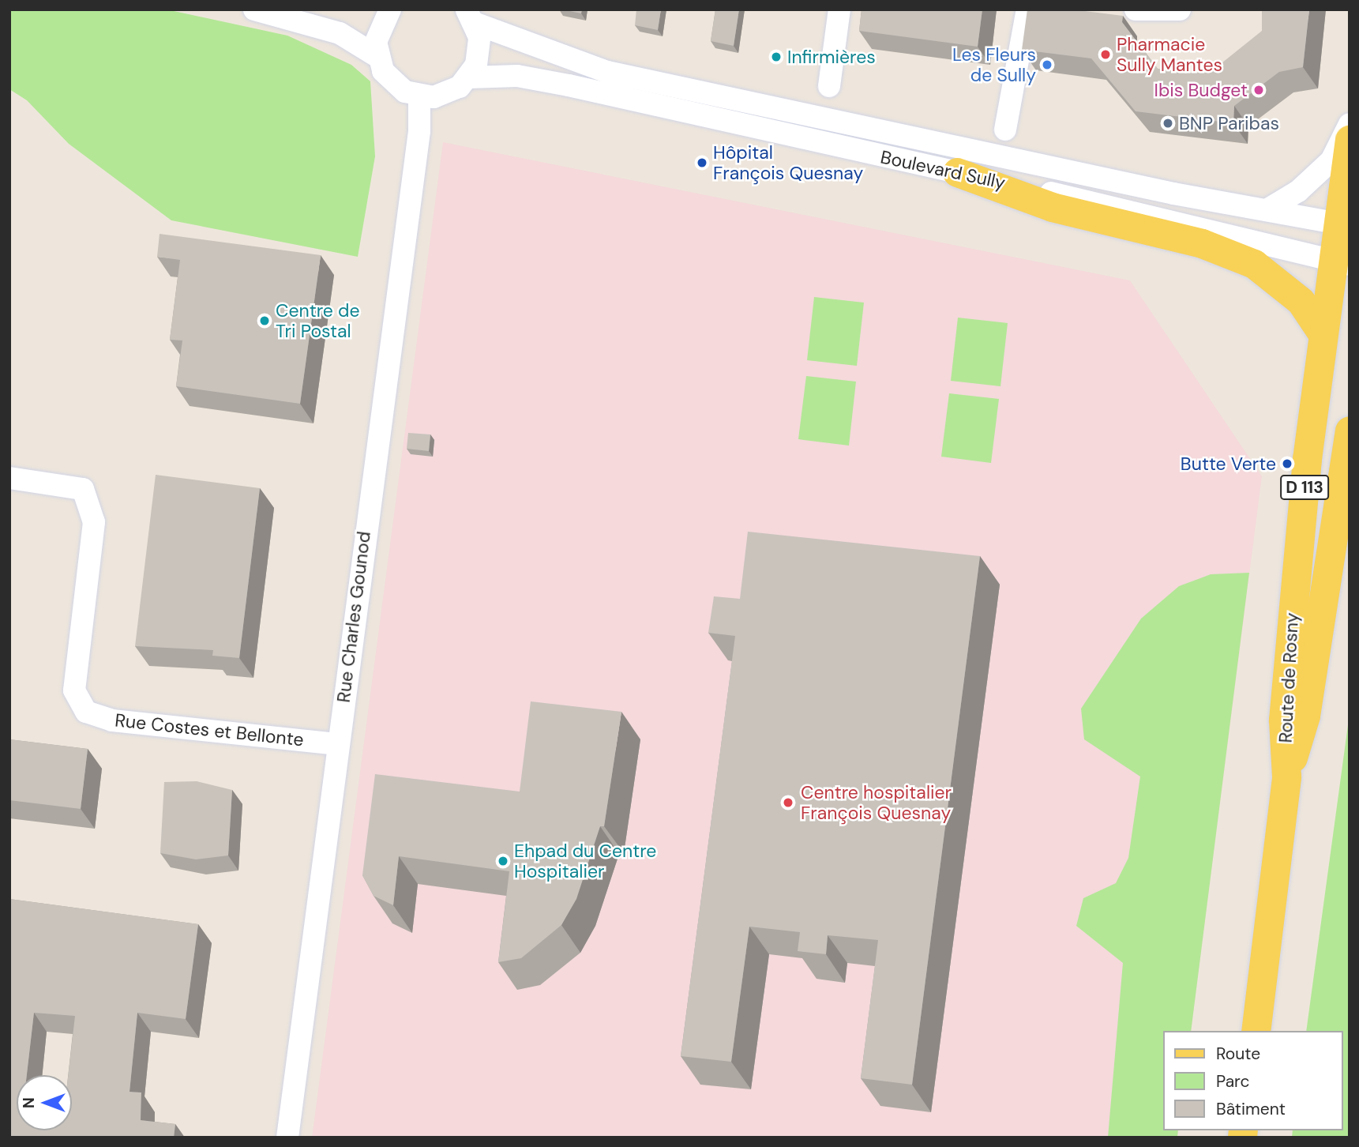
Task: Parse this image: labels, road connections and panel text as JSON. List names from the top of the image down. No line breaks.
{"streets":{"main road":["D 113","Route de Rosny"],"street":["Boulevard Sully","Rue Charles Gounod","Rue Costes et Bellonte"]},"crossings":[["Boulevard Sully","D 113"],["Boulevard Sully","Route de Rosny"],["D 113","Route de Rosny"],["Rue Charles Gounod","Rue Costes et Bellonte"]],"places":["Pharmacie Sully Mantes","Infirmières","Les Fleurs de Sully","Ibis Budget","BNP Paribas","Hôpital François Quesnay","Centre de Tri Postal","Butte Verte","Centre hospitalier François Quesnay","Ehpad du Centre Hospitalier"],"legend":["Route","Parc","Bâtiment"],"north":"left"}
